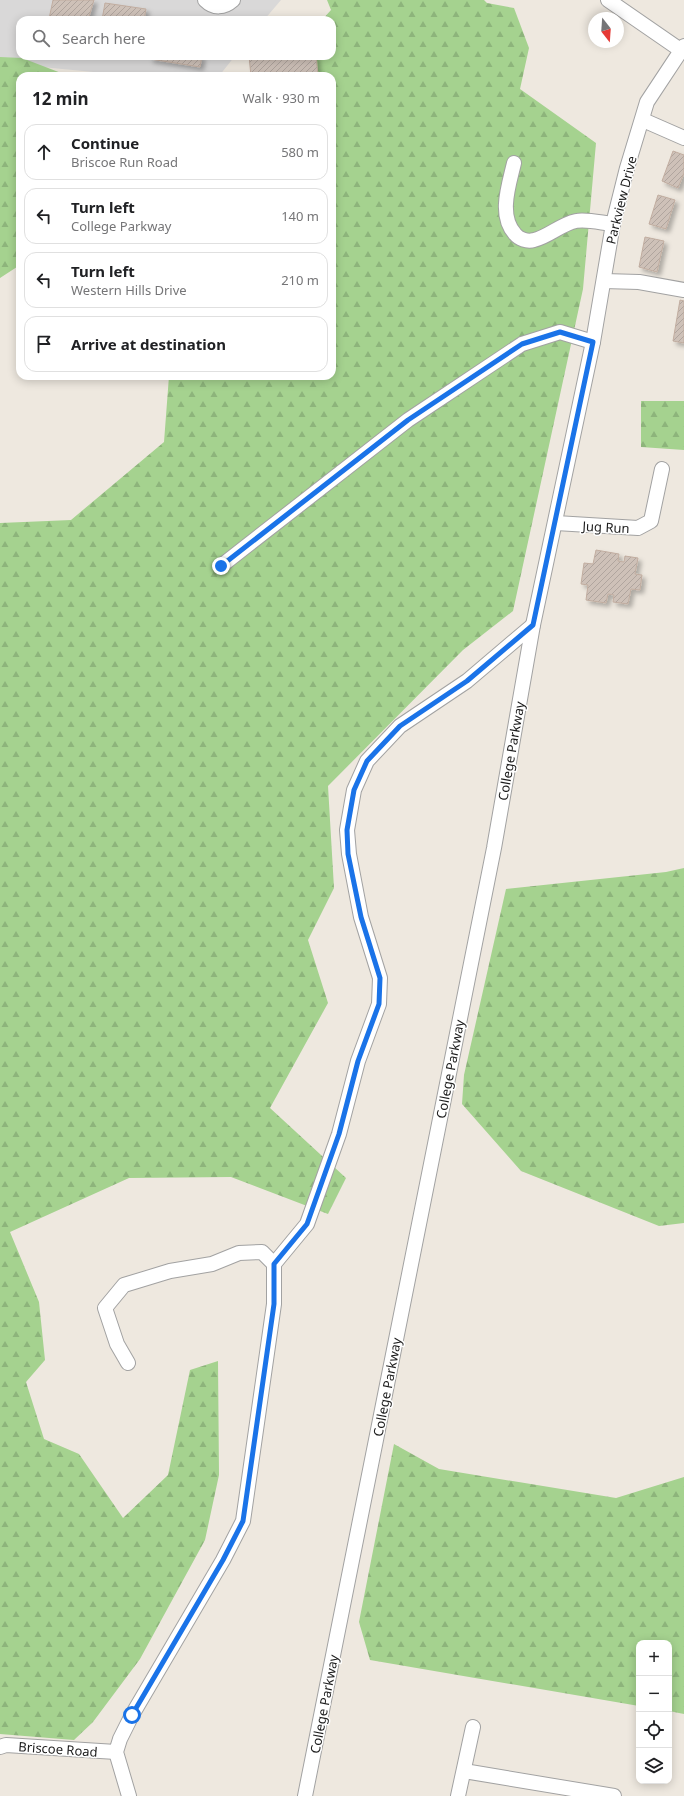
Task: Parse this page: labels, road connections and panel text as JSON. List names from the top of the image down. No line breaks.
{"streets":{"street":["Parkview Drive","Jug Run","College Parkway","Briscoe Road"]},"crossings":[["Parkview Drive","College Parkway"],["Jug Run","College Parkway"]],"north":"bottom","page":{"search":"Search here","heading":["12 min","Walk · 930 m"],"list":[["Continue","Briscoe Run Road","580 m"],["Turn left","College Parkway","140 m"],["Turn left","Western Hills Drive","210 m"],"Arrive at destination"],"map_buttons":["+","−"]}}
